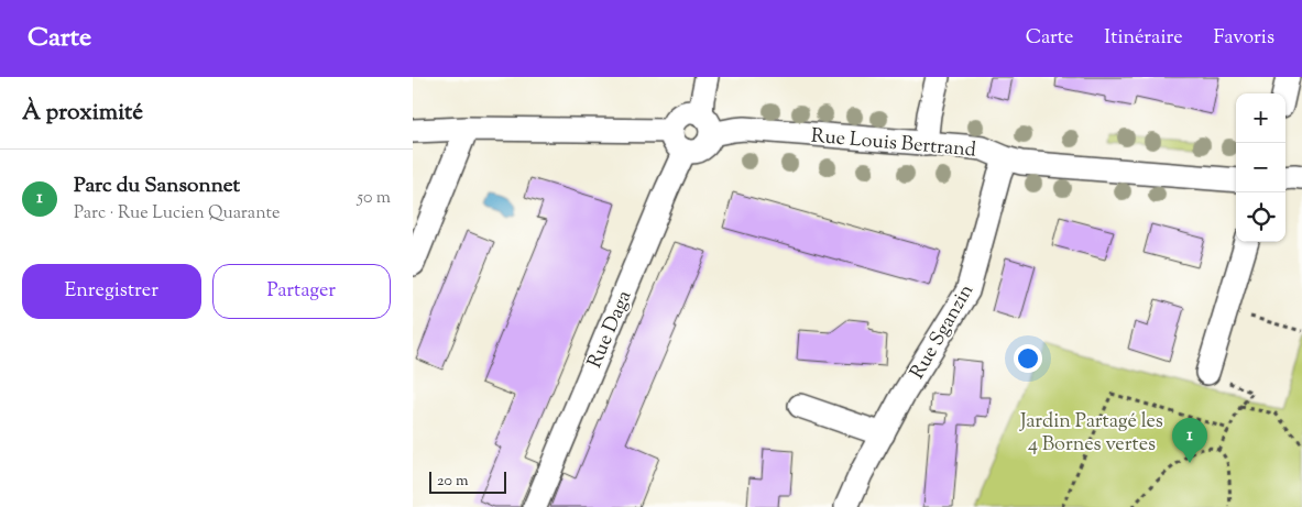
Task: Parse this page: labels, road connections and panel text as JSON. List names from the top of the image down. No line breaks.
{"streets":{"street":["Rue Louis Bertrand","Rue Daga","Rue Sganzin"]},"crossings":[["Rue Louis Bertrand","Rue Daga"],["Rue Louis Bertrand","Rue Sganzin"]],"parks":["Jardin Partagé les 4 Bornes vertes"],"scale_bar":"20 m","page":{"header":"Carte","nav":["Carte","Itinéraire","Favoris"],"heading":"À proximité","map_buttons":["+","−"],"list":[{"mark":"1","name":"Parc du Sansonnet","note":"Parc · Rue Lucien Quarante","value":"50 m"}],"buttons":["Enregistrer","Partager"],"pins":"1","scale":"20 m"}}
